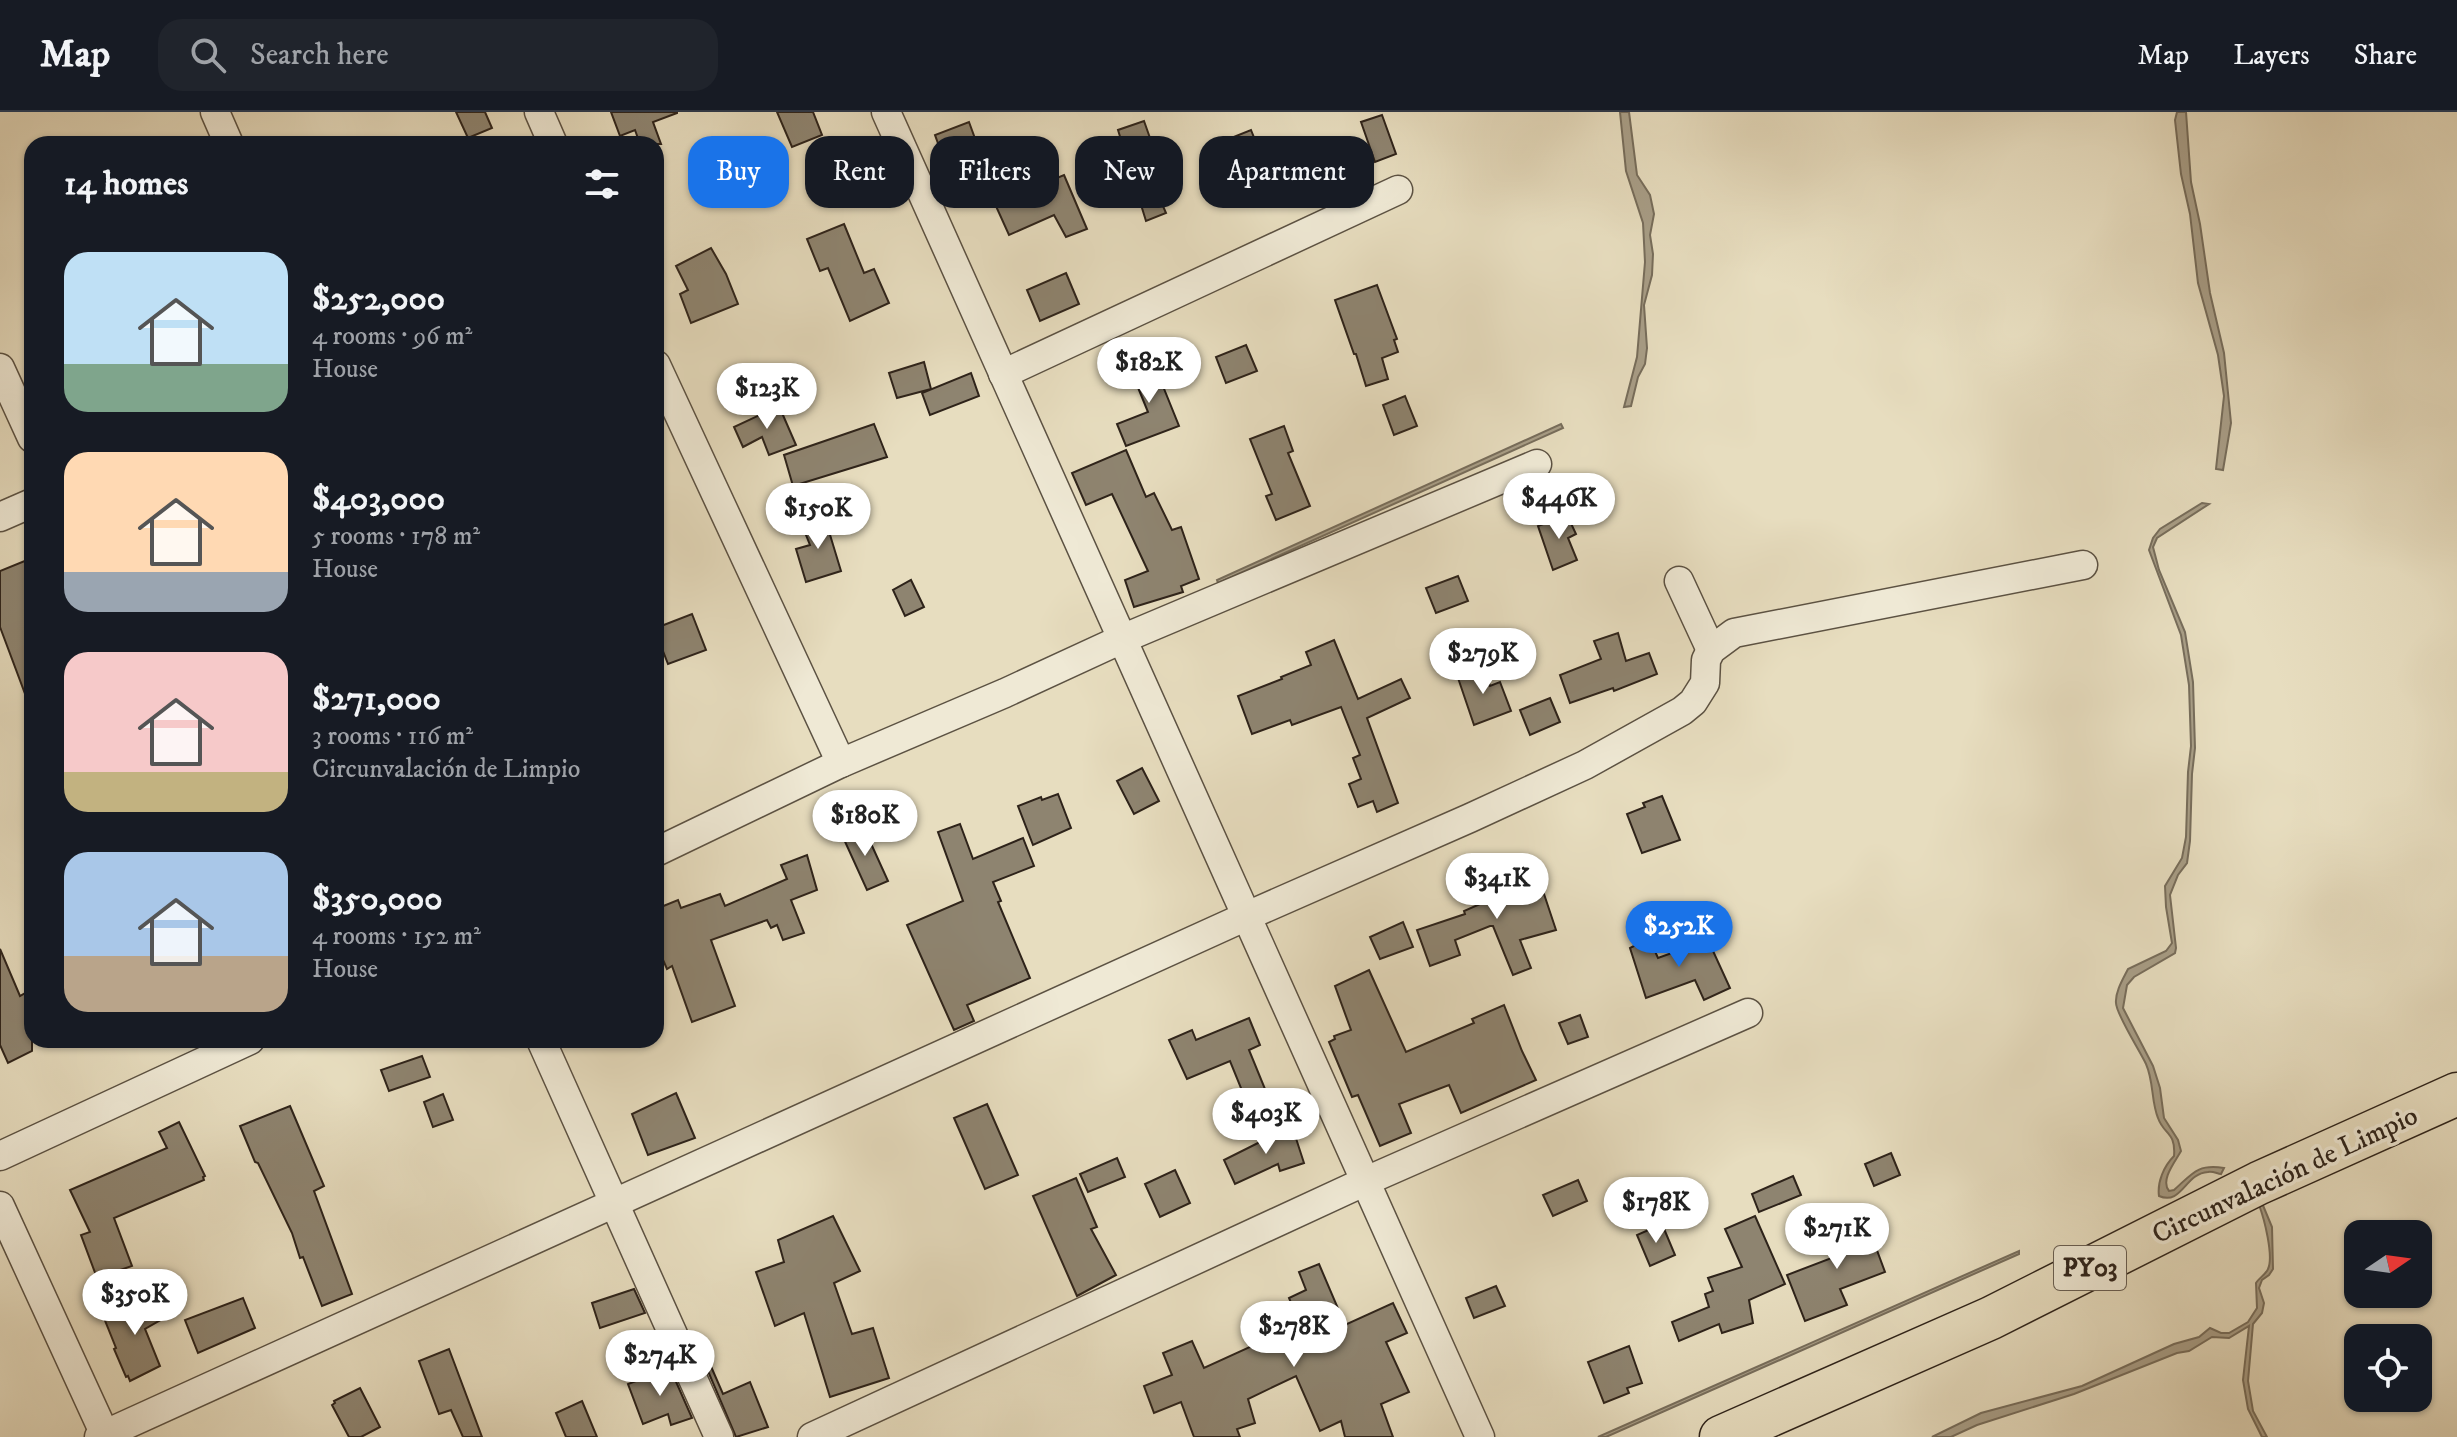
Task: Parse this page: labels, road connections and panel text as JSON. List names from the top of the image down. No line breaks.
{"streets":{"highway":["Circunvalación de Limpio","PY03"]},"north":"right","page":{"header":"Map","search":"Search here","nav":["Map","Layers","Share"],"chip":["Buy","Rent","Filters","New","Apartment"],"heading":"14 homes","list":[{"name":"$252,000","note":"4 rooms · 96 m² · House"},{"name":"$403,000","note":"5 rooms · 178 m² · House"},{"name":"$271,000","note":"3 rooms · 116 m² · Circunvalación de Limpio"},{"name":"$350,000","note":"4 rooms · 152 m² · House"}],"price":["$182K","$123K","$446K","$150K","$279K","$180K","$341K","$252K","$403K","$178K","$271K","$350K","$278K","$274K"]}}
